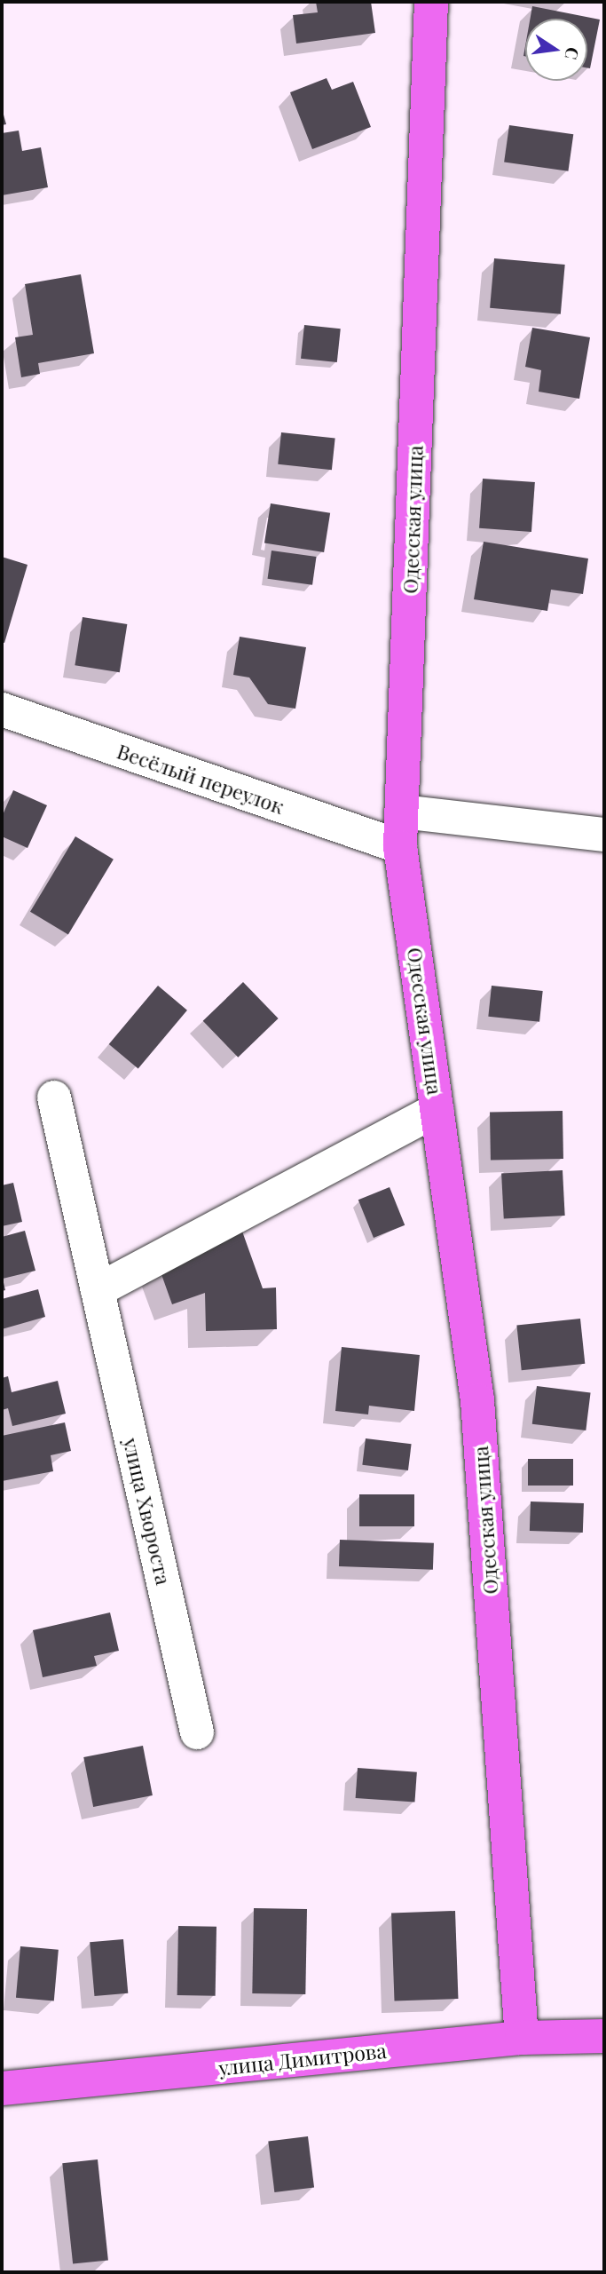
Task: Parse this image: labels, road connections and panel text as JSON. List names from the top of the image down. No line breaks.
{"streets":{"main road":["Одесская улица","улица Димитрова"],"street":["Весёлый переулок","улица Хвороста"]},"crossings":[["Одесская улица","Весёлый переулок"],["Одесская улица","улица Димитрова"]],"north":"right"}
